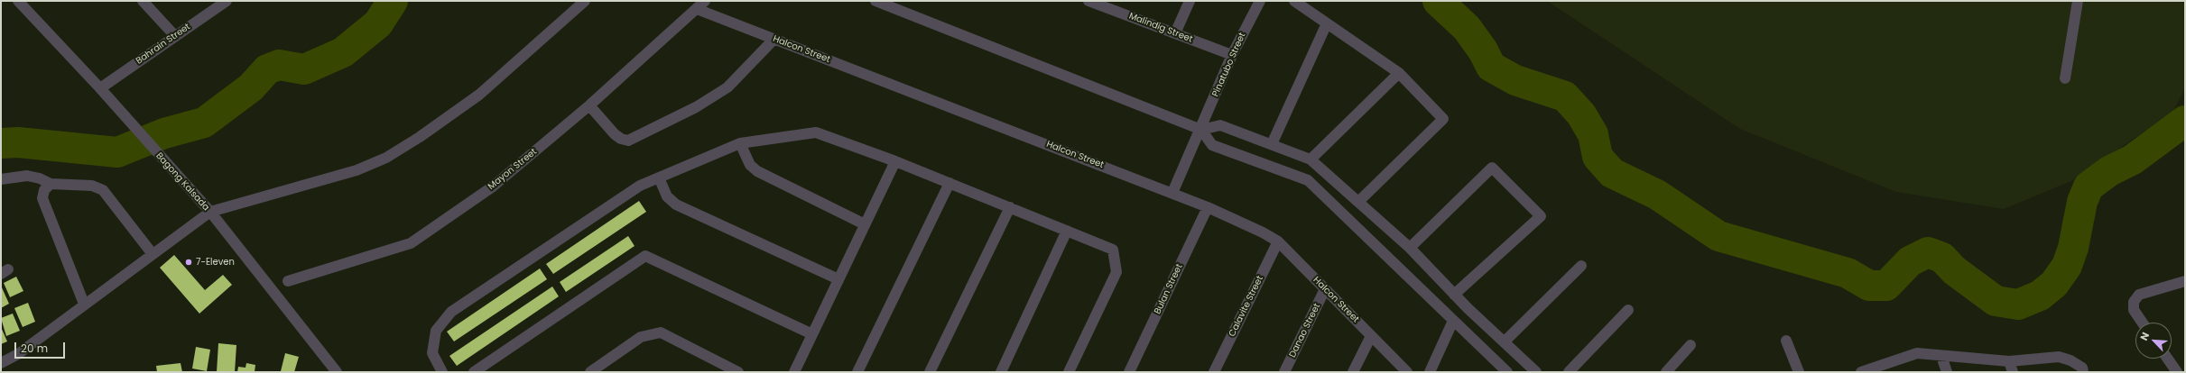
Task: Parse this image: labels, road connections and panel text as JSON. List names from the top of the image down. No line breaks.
{"streets":{"street":["Malindig Street","Bahrain Street","Halcon Street","Pinatubo Street","Mayon Street","Bagong Kalsada","Bulan Street","Calavite Street","Danao Street"]},"crossings":[["Malindig Street","Pinatubo Street"],["Bahrain Street","Bagong Kalsada"],["Halcon Street","Pinatubo Street"],["Halcon Street","Mayon Street"],["Halcon Street","Bulan Street"],["Halcon Street","Calavite Street"],["Halcon Street","Danao Street"]],"places":["7-Eleven"],"scale_bar":"20 m","north":"top left"}
